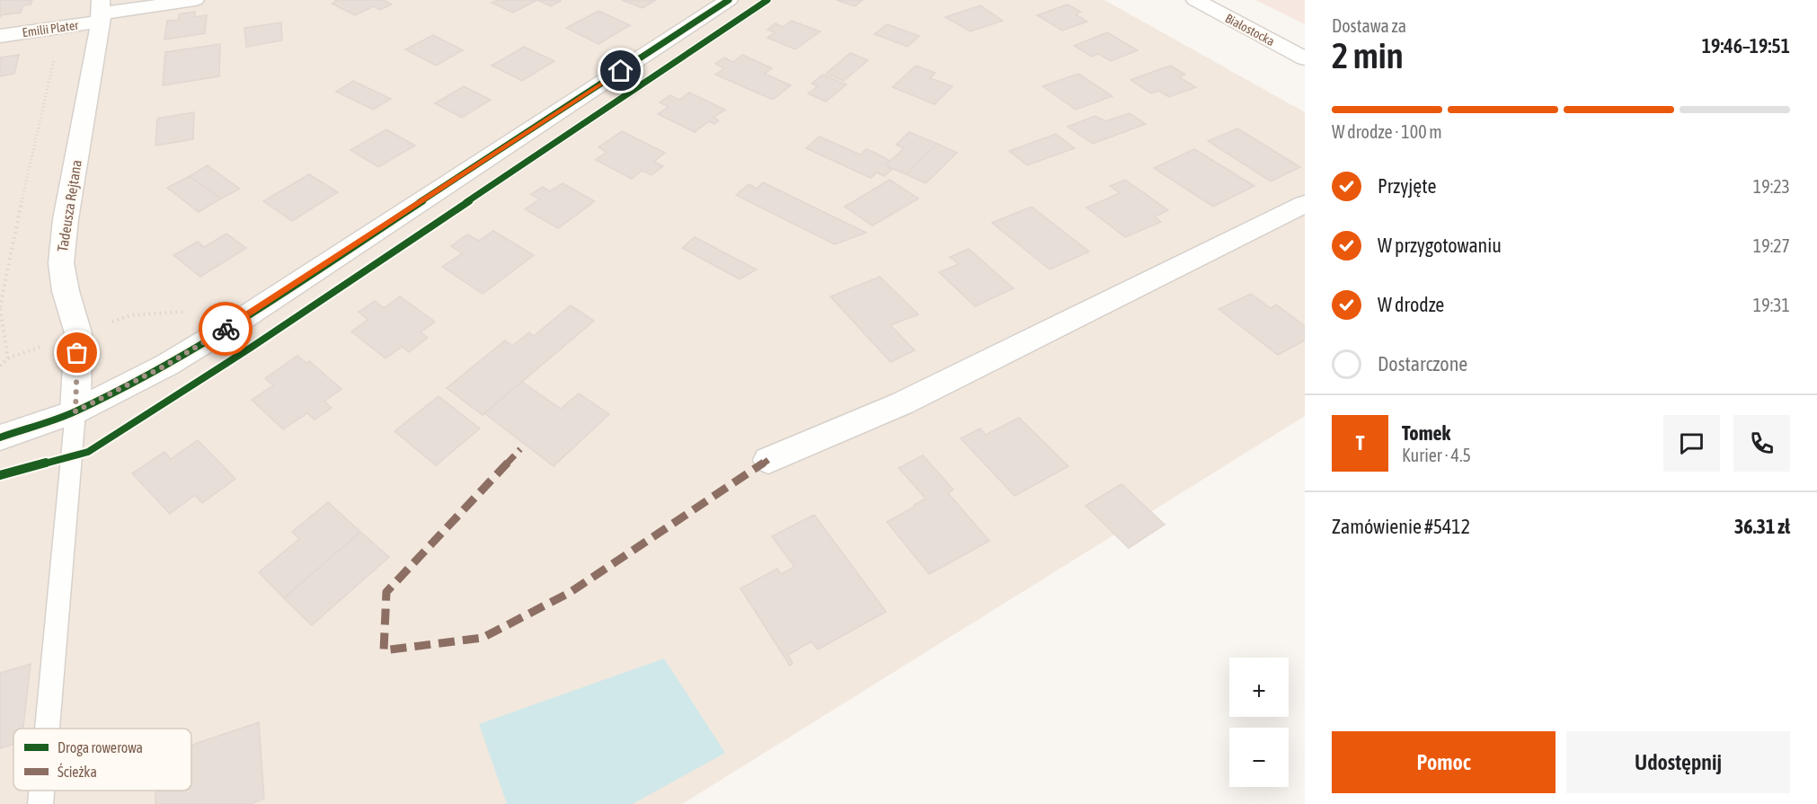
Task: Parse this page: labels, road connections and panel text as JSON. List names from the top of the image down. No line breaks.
{"streets":{"street":["Emilii Plater","Białostocka","Tadeusza Rejtana"]},"crossings":[["Emilii Plater","Tadeusza Rejtana"]],"legend":["Droga rowerowa","Ścieżka"],"page":{"heading":["2 min","Dostawa za","19:46–19:51"],"panel":["Tomek","Kurier · 4.5","Zamówienie #5412","36.31 zł"],"bar":"W drodze · 100 m","list":[["Przyjęte","19:23"],["W przygotowaniu","19:27"],["W drodze","19:31"],"Dostarczone"],"round":"T","map_buttons":["+","−"],"buttons":["Pomoc","Udostępnij"]}}
